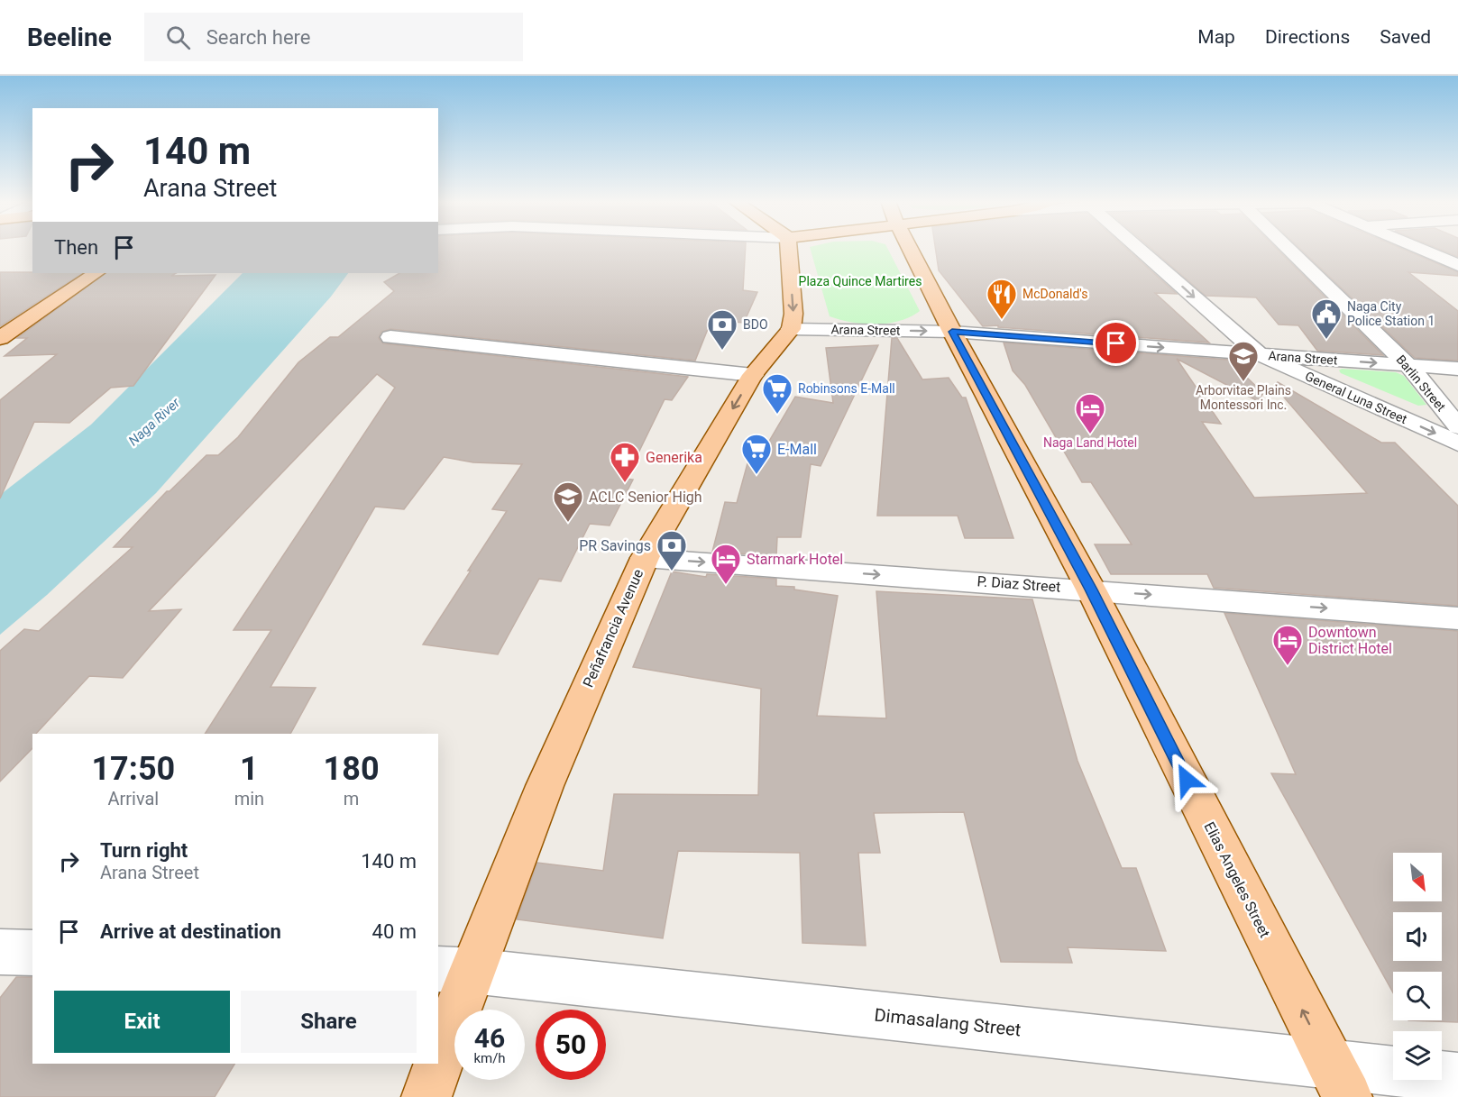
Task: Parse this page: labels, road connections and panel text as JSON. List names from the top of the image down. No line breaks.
{"streets":{"main road":["Peñafrancia Avenue","Elias Angeles Street"],"street":["Arana Street","Barlin Street","General Luna Street","P. Diaz Street","Dimasalang Street"]},"crossings":[["Arana Street","Barlin Street"],["Arana Street","General Luna Street"],["Arana Street","Peñafrancia Avenue"],["Arana Street","Elias Angeles Street"],["P. Diaz Street","Peñafrancia Avenue"],["P. Diaz Street","Elias Angeles Street"],["Peñafrancia Avenue","Dimasalang Street"],["Elias Angeles Street","Dimasalang Street"]],"one_way":["Arana Street","General Luna Street","P. Diaz Street","Elias Angeles Street"],"water":["Naga River"],"parks":["Plaza Quince Martires"],"places":{"restaurant":["McDonald's"],"public building":["Naga City Police Station 1"],"bank":["BDO","PR Savings"],"school or university":["Arborvitae Plains Montessori Inc.","ACLC Senior High"],"supermarket":["Robinsons E-Mall","E-Mall"],"hotel":["Naga Land Hotel","Starmark Hotel","Downtown District Hotel"],"pharmacy":["Generika"]},"north":"bottom right","page":{"header":"Beeline","search":"Search here","nav":["Map","Directions","Saved"],"turn":["140 m","Arana Street"],"then":"Then","eta":["17:50","Arrival","1","min","180","m"],"list":[{"name":"Turn right","note":"Arana Street","value":"140 m"},{"name":"Arrive at destination","value":"40 m"}],"buttons":["Exit","Share"],"speed":"46 km/h","limit":"50"}}
